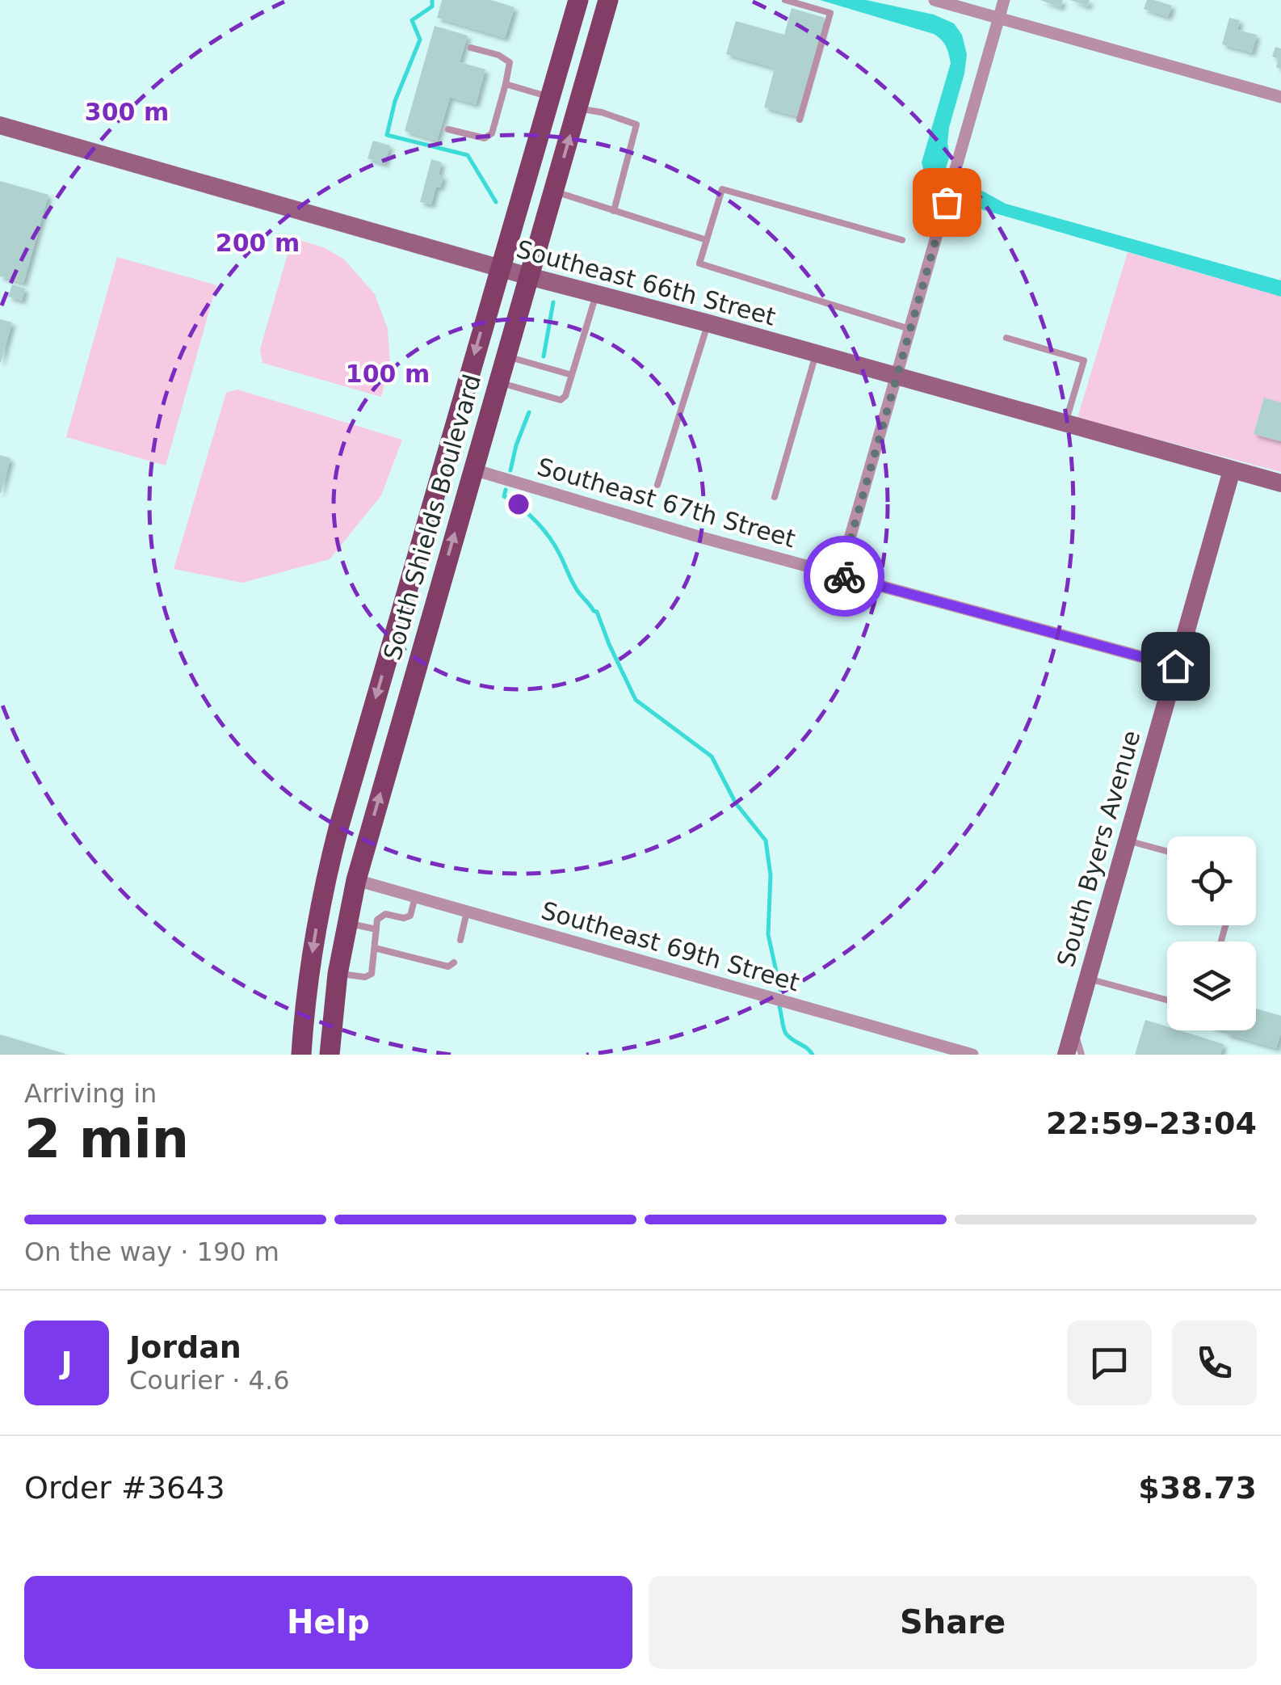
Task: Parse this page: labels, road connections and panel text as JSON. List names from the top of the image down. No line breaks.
{"streets":{"main road":["South Shields Boulevard"],"street":["Southeast 66th Street","Southeast 67th Street","South Byers Avenue","Southeast 69th Street"]},"crossings":[["Southeast 66th Street","South Shields Boulevard"],["Southeast 66th Street","South Byers Avenue"],["Southeast 67th Street","South Shields Boulevard"],["Southeast 67th Street","South Byers Avenue"],["South Shields Boulevard","Southeast 69th Street"]],"page":{"heading":["2 min","Arriving in","22:59–23:04"],"panel":["Jordan","Courier · 4.6","Order #3643","$38.73"],"bar":"On the way · 190 m","round":"J","buttons":["Help","Share"]},"rings":["300 m","200 m","100 m"]}
